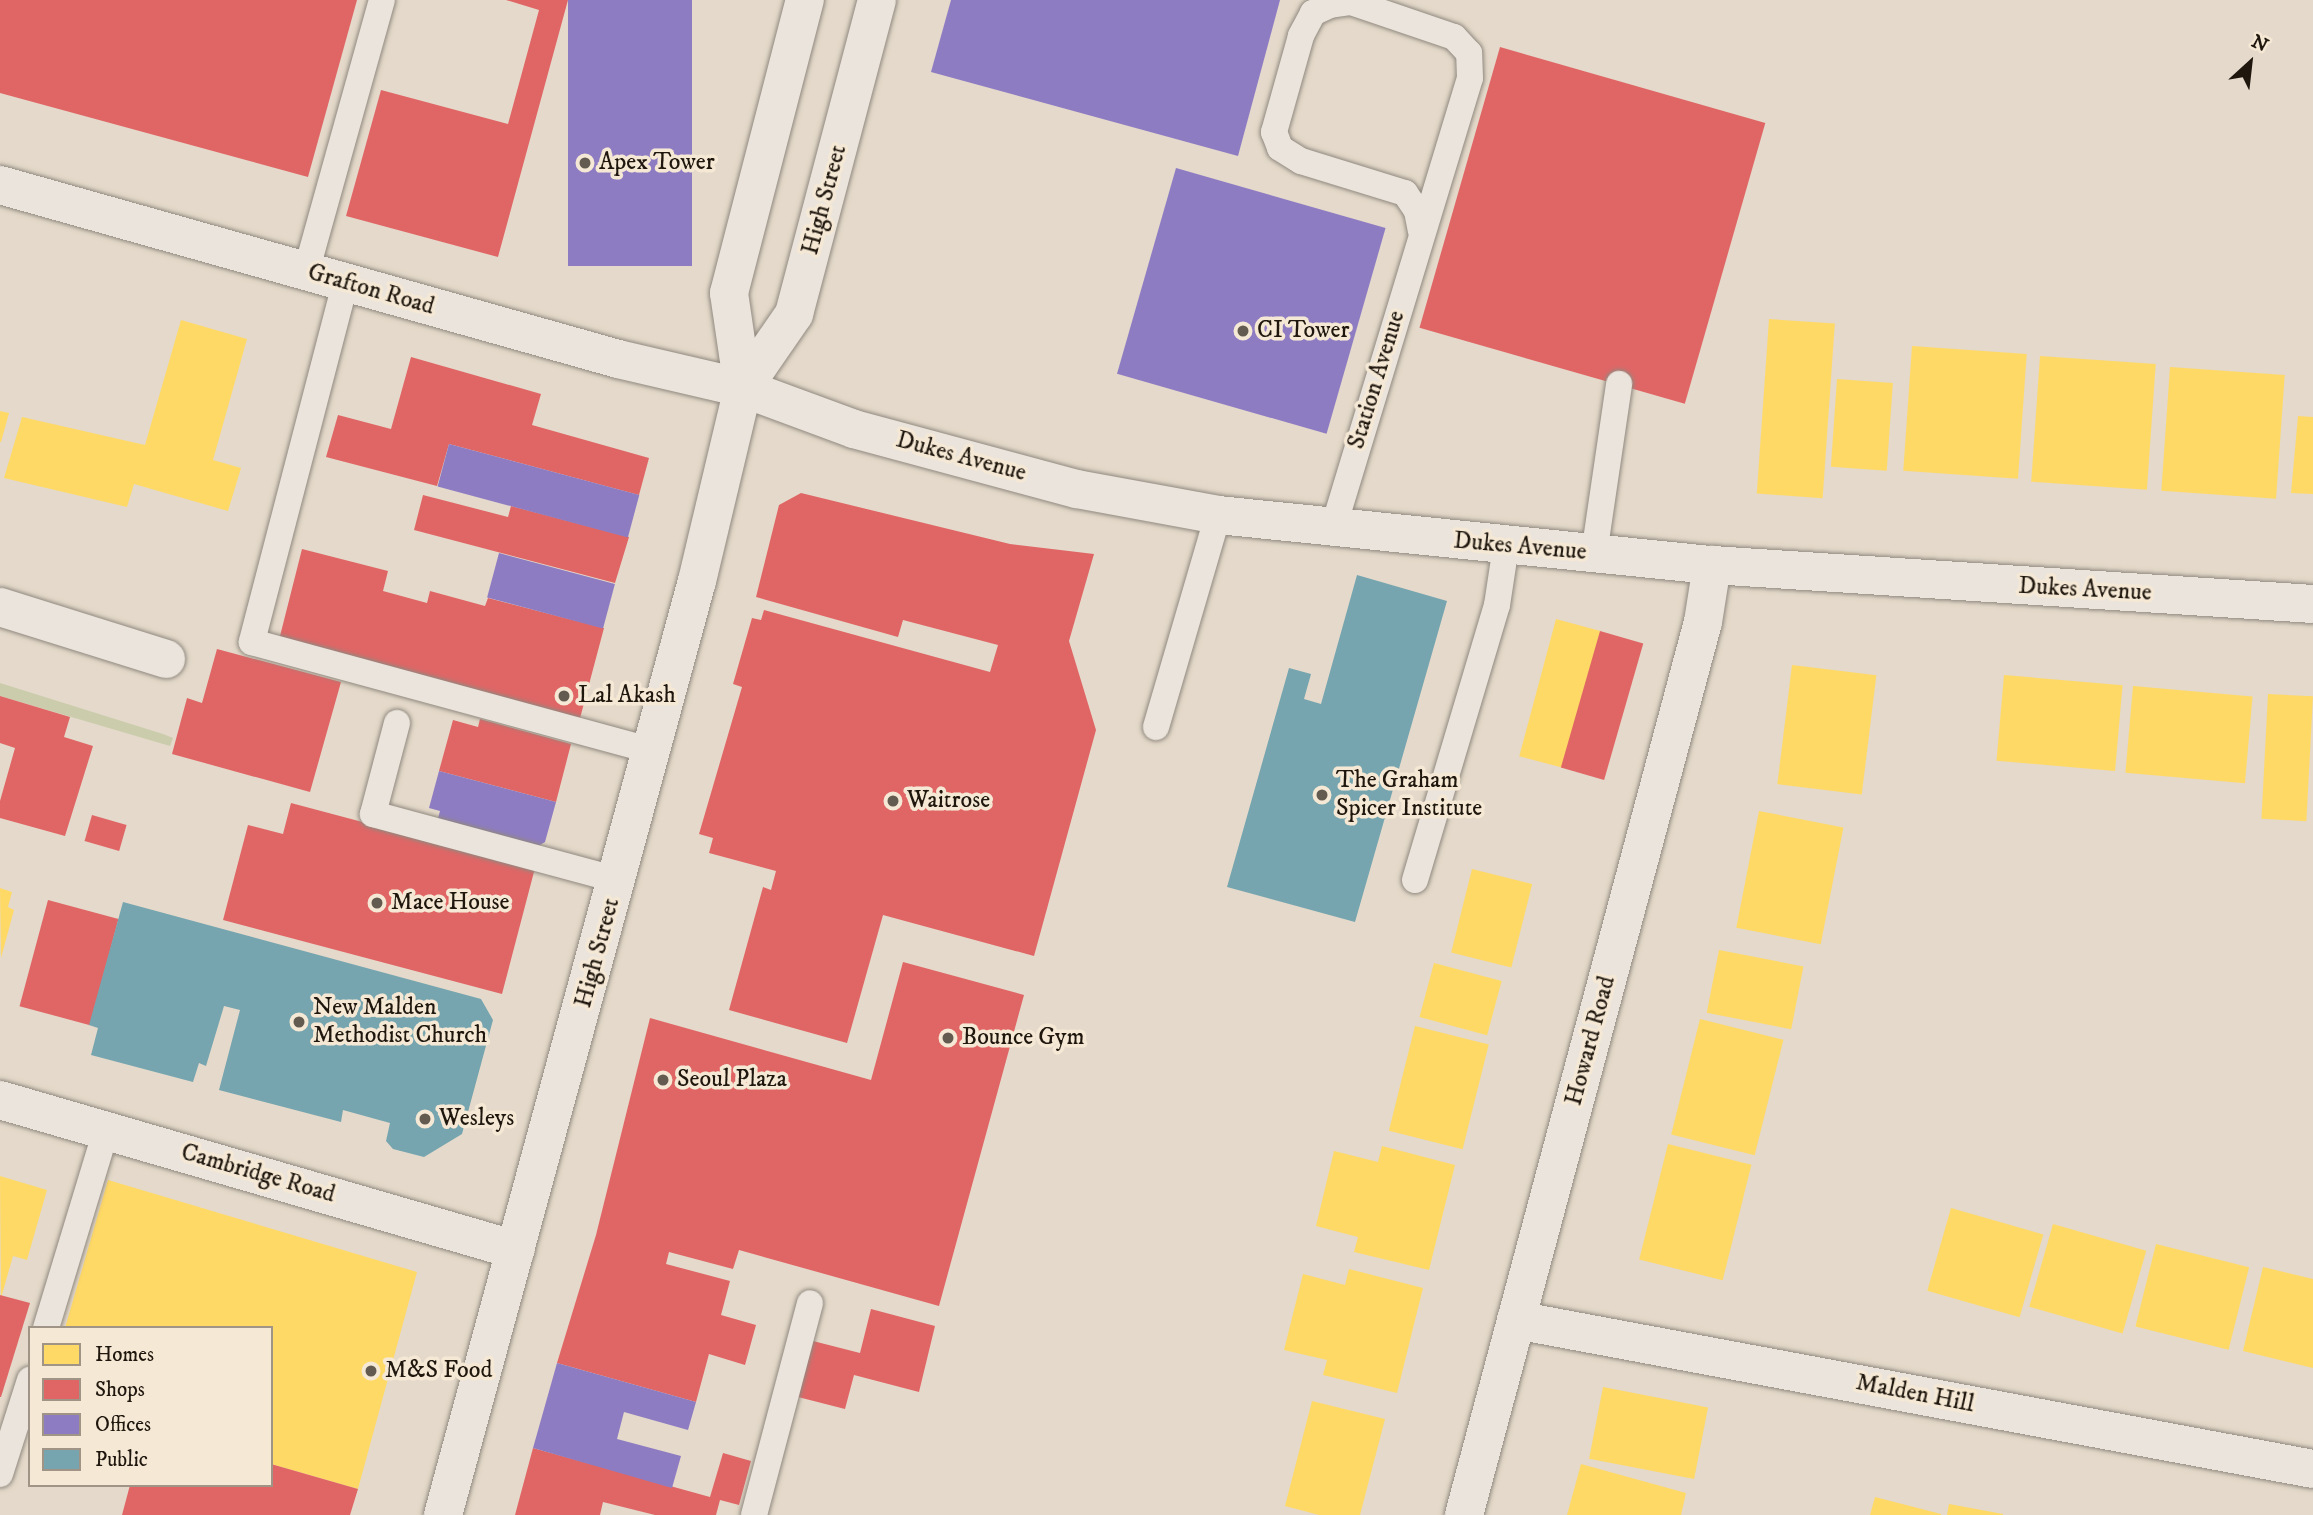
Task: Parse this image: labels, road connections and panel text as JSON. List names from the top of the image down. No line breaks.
{"streets":{"street":["High Street","Grafton Road","Dukes Avenue","Howard Road","Cambridge Road","Malden Hill"],"lane":["Station Avenue"]},"crossings":[["High Street","Grafton Road"],["High Street","Dukes Avenue"],["High Street","Cambridge Road"],["Grafton Road","Dukes Avenue"],["Station Avenue","Dukes Avenue"],["Dukes Avenue","Howard Road"],["Howard Road","Malden Hill"]],"places":["Apex Tower","CI Tower","Lal Akash","The Graham Spicer Institute","Waitrose","Mace House","New Malden Methodist Church","Bounce Gym","Seoul Plaza","Wesleys","M&S Food"],"legend":["Homes","Shops","Offices","Public"],"north":"top right"}
